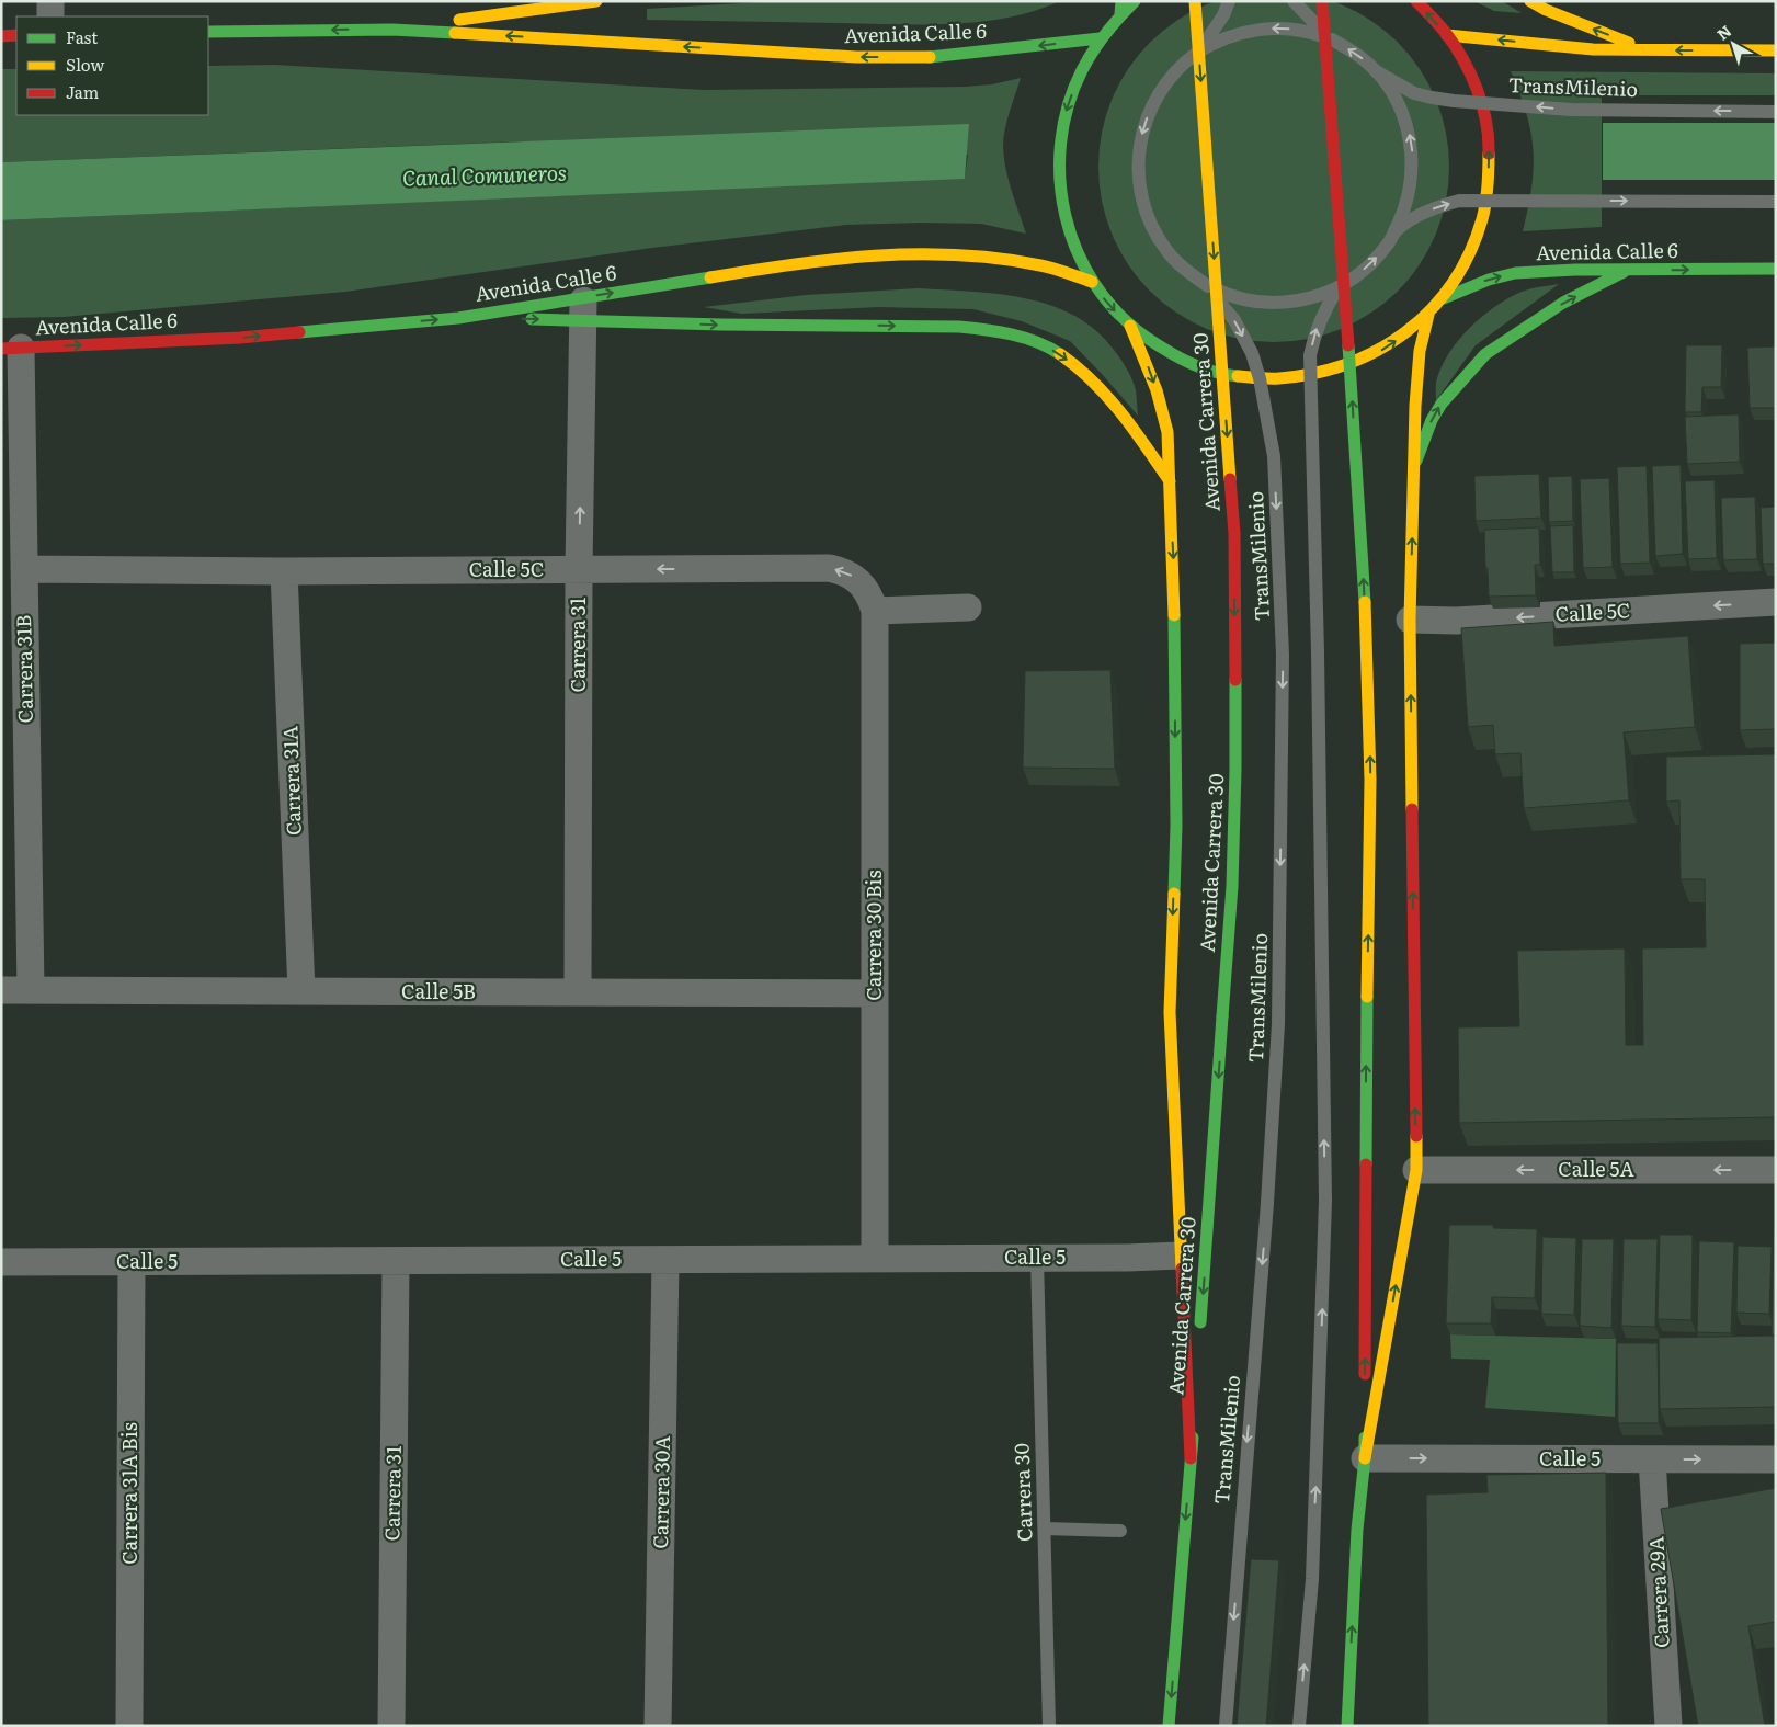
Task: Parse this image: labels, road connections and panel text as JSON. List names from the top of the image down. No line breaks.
{"streets":{"main road":["Avenida Calle 6","Avenida Carrera 30"],"street":["Calle 5C","Carrera 31","Carrera 31B","Carrera 31A","Carrera 30 Bis","Calle 5B","Calle 5A","Calle 5","Carrera 30A","Carrera 31A Bis","Carrera 29A"],"lane":["TransMilenio","Carrera 30"]},"crossings":[["Avenida Calle 6","Carrera 31"],["Avenida Calle 6","Carrera 31B"],["Calle 5C","Carrera 31"],["Calle 5C","Carrera 31B"],["Calle 5C","Carrera 31A"],["Calle 5C","Carrera 30 Bis"],["Carrera 31","Calle 5B"],["Carrera 31","Calle 5"],["Carrera 31B","Calle 5B"],["Carrera 31A","Calle 5B"],["Carrera 30 Bis","Calle 5B"],["Carrera 30 Bis","Calle 5"],["Calle 5","Carrera 30A"],["Calle 5","Carrera 30"],["Calle 5","Carrera 31A Bis"],["Calle 5","Carrera 29A"]],"one_way":["Calle 5C","Calle 5A"],"water":["Canal Comuneros"],"legend":["Fast","Slow","Jam"],"north":"top left"}
